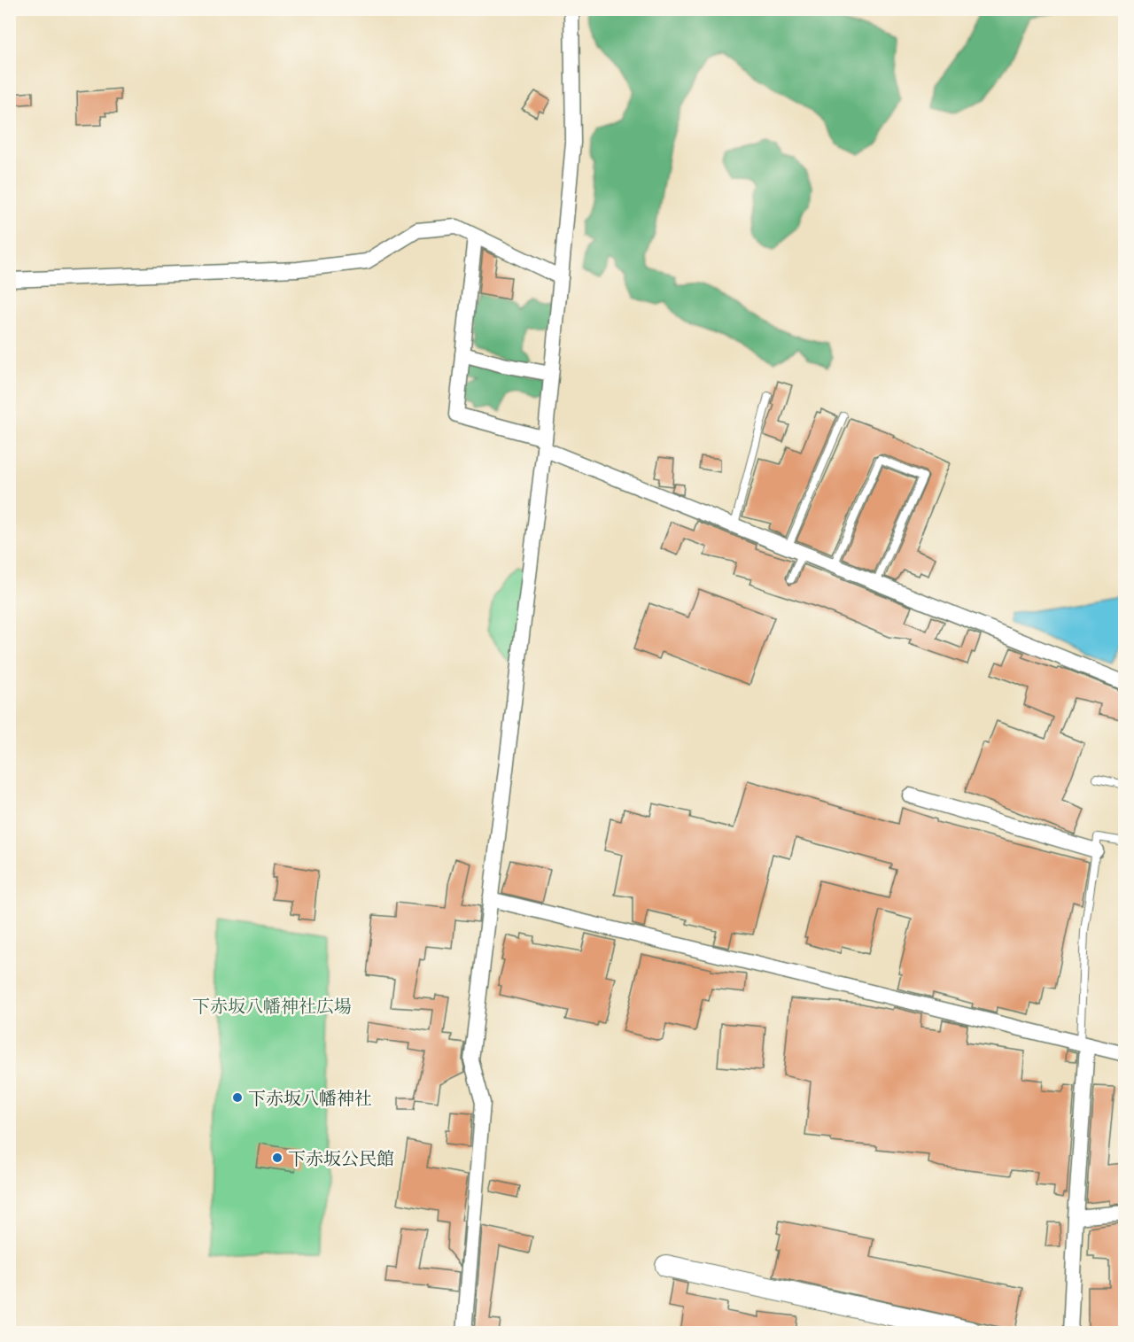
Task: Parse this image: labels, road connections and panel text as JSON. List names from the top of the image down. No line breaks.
{"parks":["下赤坂八幡神社広場"],"places":["下赤坂八幡神社","下赤坂公民館"]}
